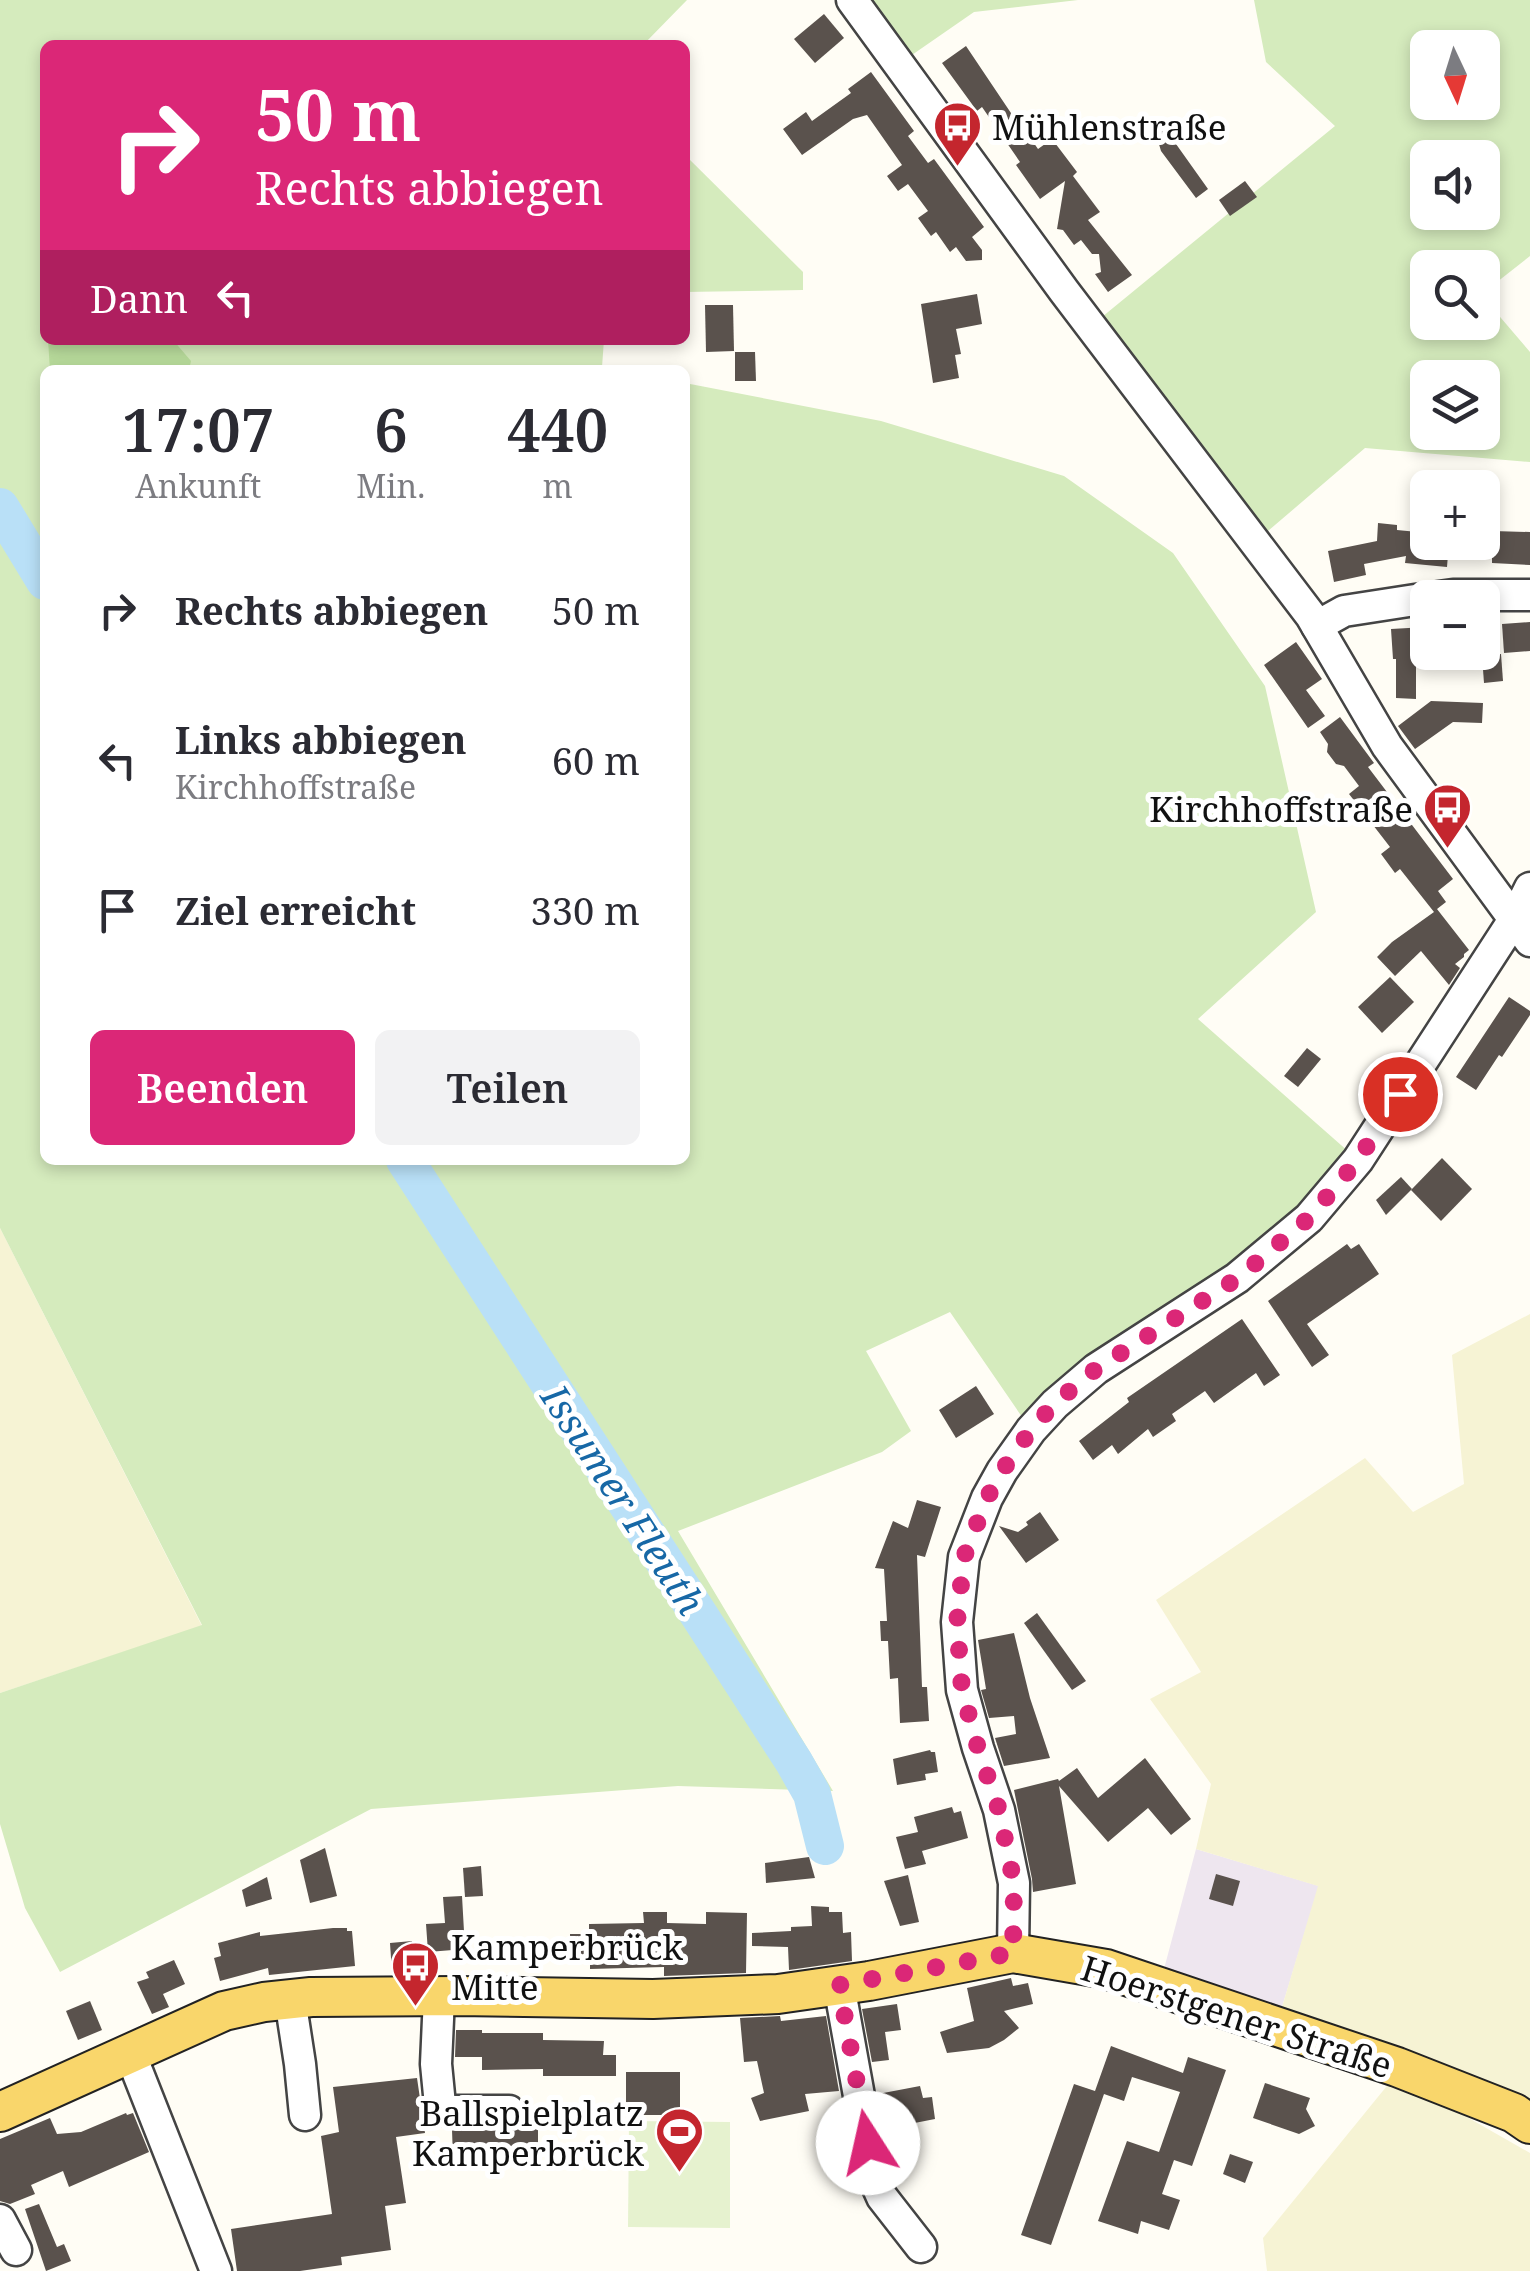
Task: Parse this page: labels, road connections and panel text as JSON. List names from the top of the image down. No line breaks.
{"streets":{"main road":["Hoerstgener Straße"]},"water":["Issumer Fleuth"],"places":{"bus stop":["Mühlenstraße","Kirchhoffstraße","Kamperbrück Mitte"],"sports":["Ballspielplatz Kamperbrück"]},"north":"bottom","page":{"map_buttons":["+","−"],"turn":["50 m","Rechts abbiegen"],"then":"Dann","eta":["17:07","Ankunft","6","Min.","440","m"],"list":[{"name":"Rechts abbiegen","value":"50 m"},{"name":"Links abbiegen","note":"Kirchhoffstraße","value":"60 m"},{"name":"Ziel erreicht","value":"330 m"}],"buttons":["Beenden","Teilen"]}}
